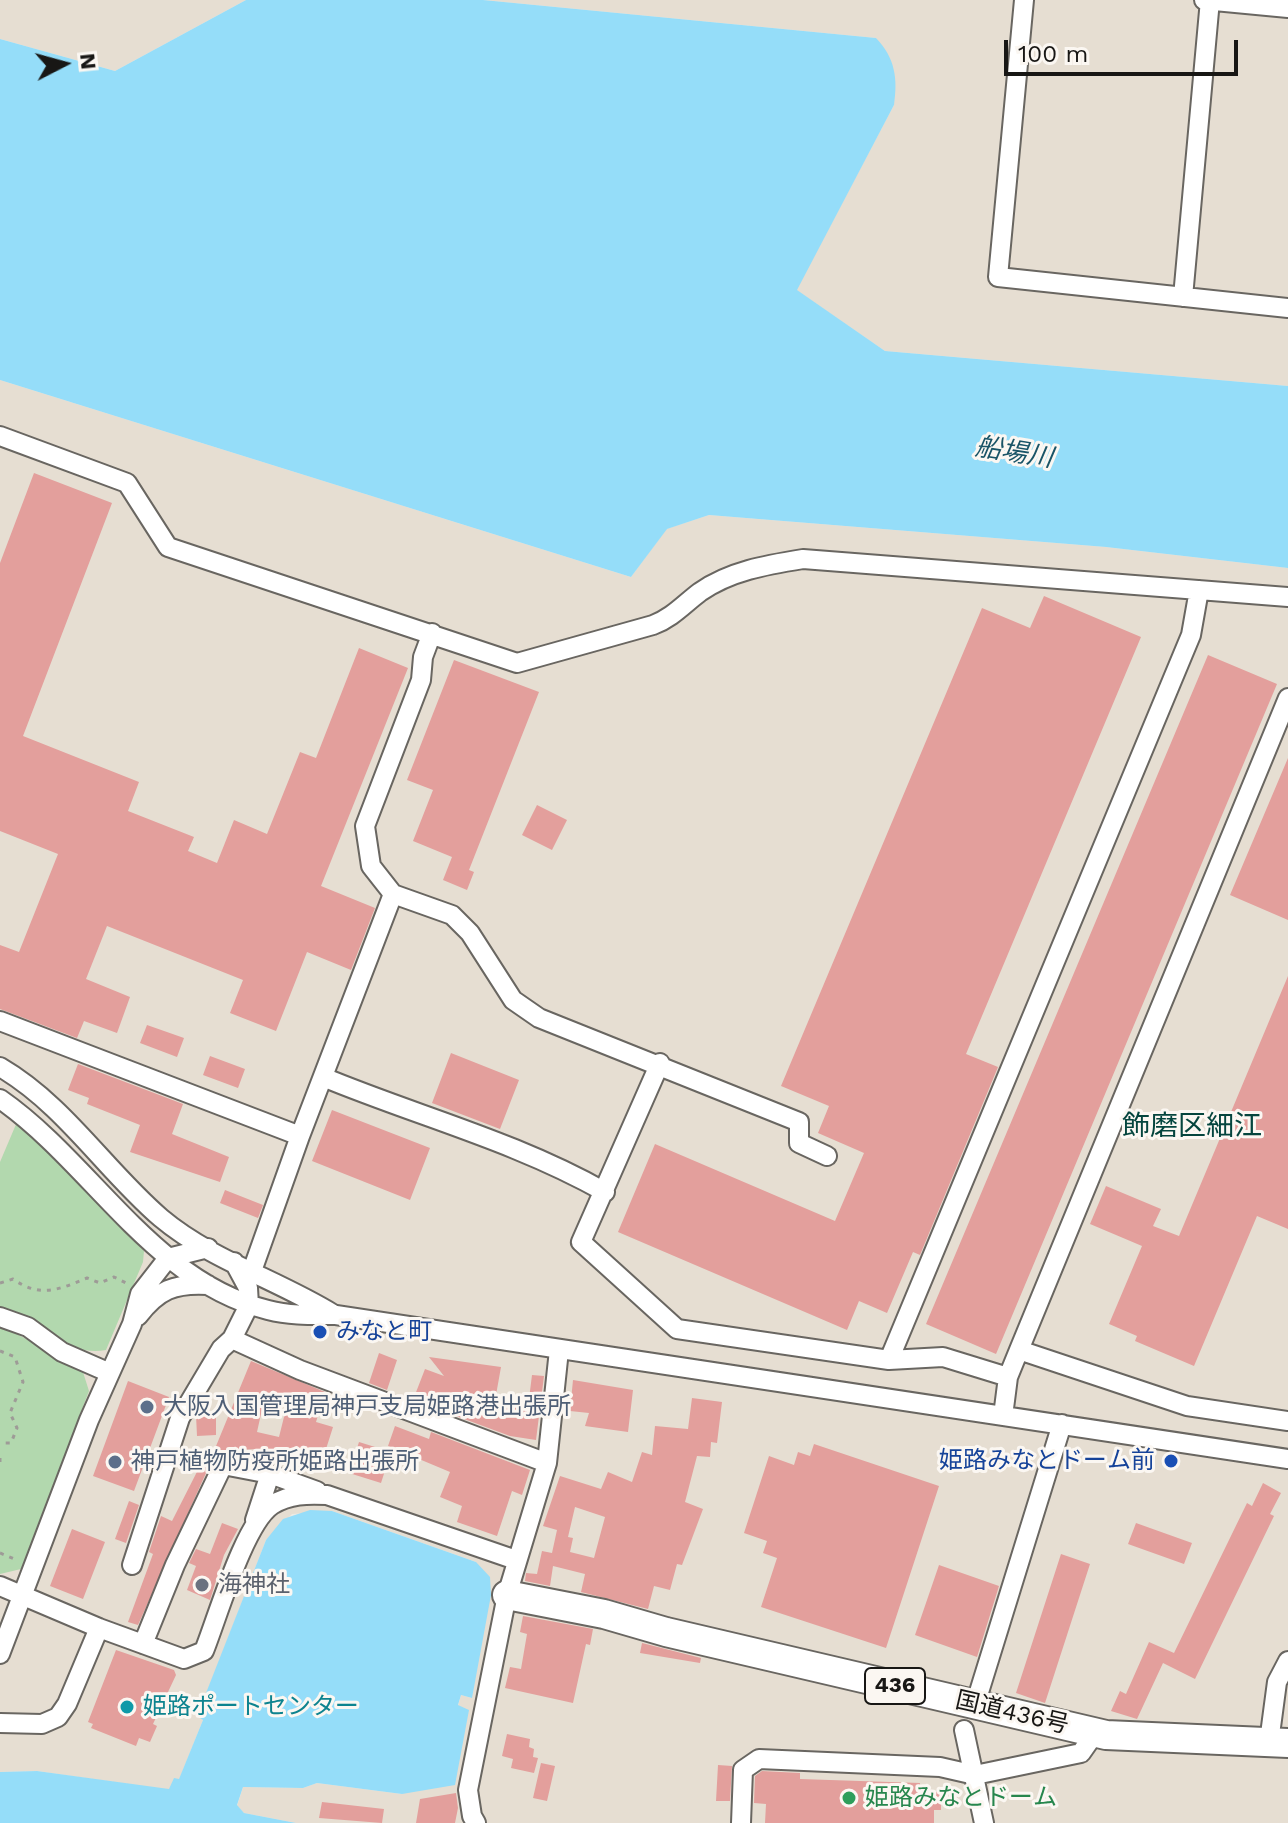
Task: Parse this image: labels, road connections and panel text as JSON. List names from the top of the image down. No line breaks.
{"streets":{"highway":["436","国道436号"]},"districts":["飾磨区細江"],"water":["船場川"],"places":["みなと町","大阪入国管理局神戸支局姫路港出張所","姫路みなとドーム前","神戸植物防疫所姫路出張所","海神社","姫路ポートセンター","姫路みなとドーム"],"scale_bar":"100 m","north":"right"}
